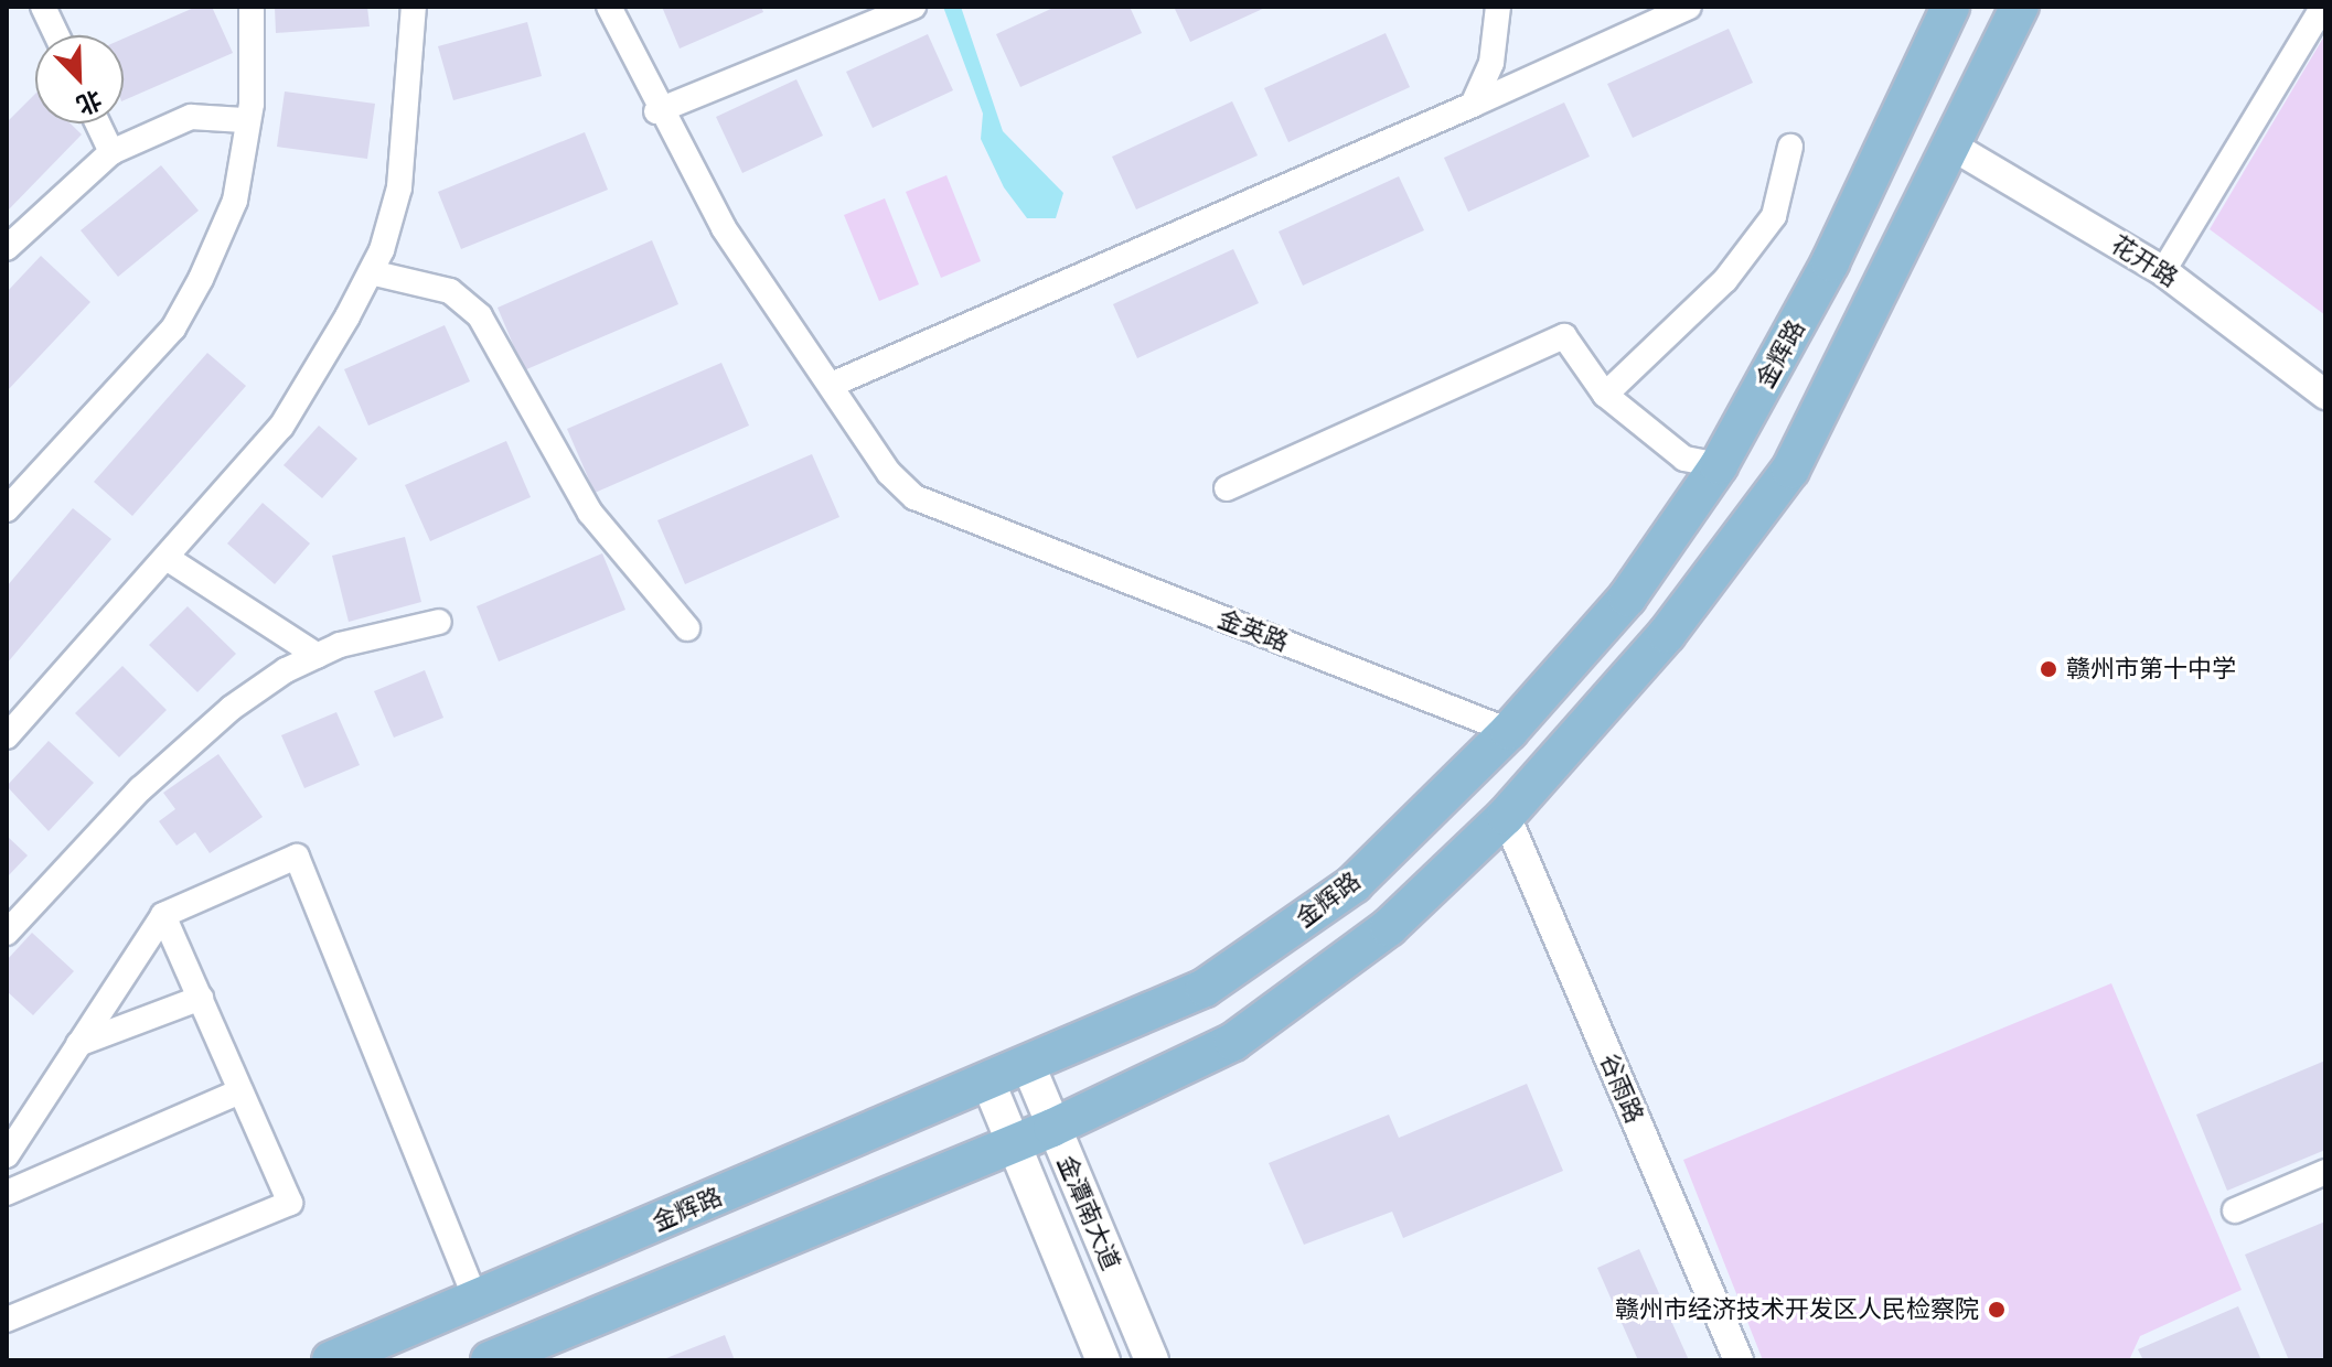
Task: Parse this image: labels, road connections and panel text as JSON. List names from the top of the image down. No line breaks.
{"streets":{"main road":["金辉路","金潭南大道"],"street":["花开路","金英路","谷雨路"]},"crossings":[["金辉路","金英路"],["金辉路","金潭南大道"]],"places":["赣州市第十中学","赣州市经济技术开发区人民检察院"],"north":"bottom right"}
